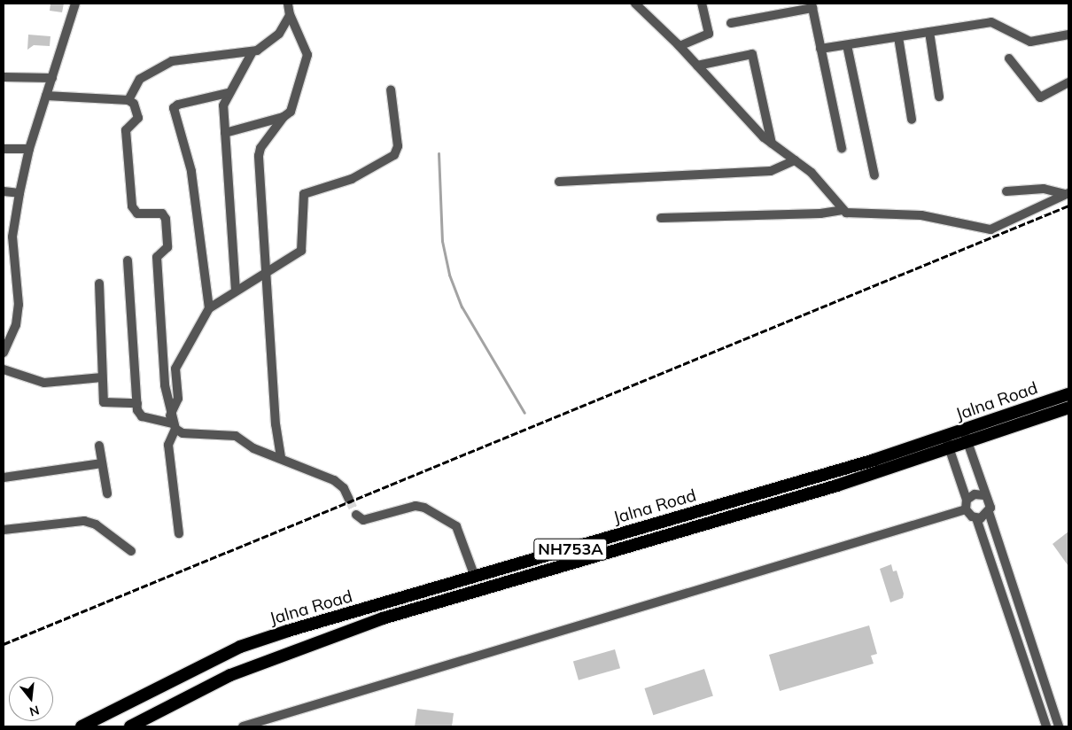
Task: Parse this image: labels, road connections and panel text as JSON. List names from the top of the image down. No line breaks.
{"streets":{"highway":["Jalna Road","NH753A"]},"north":"bottom"}
